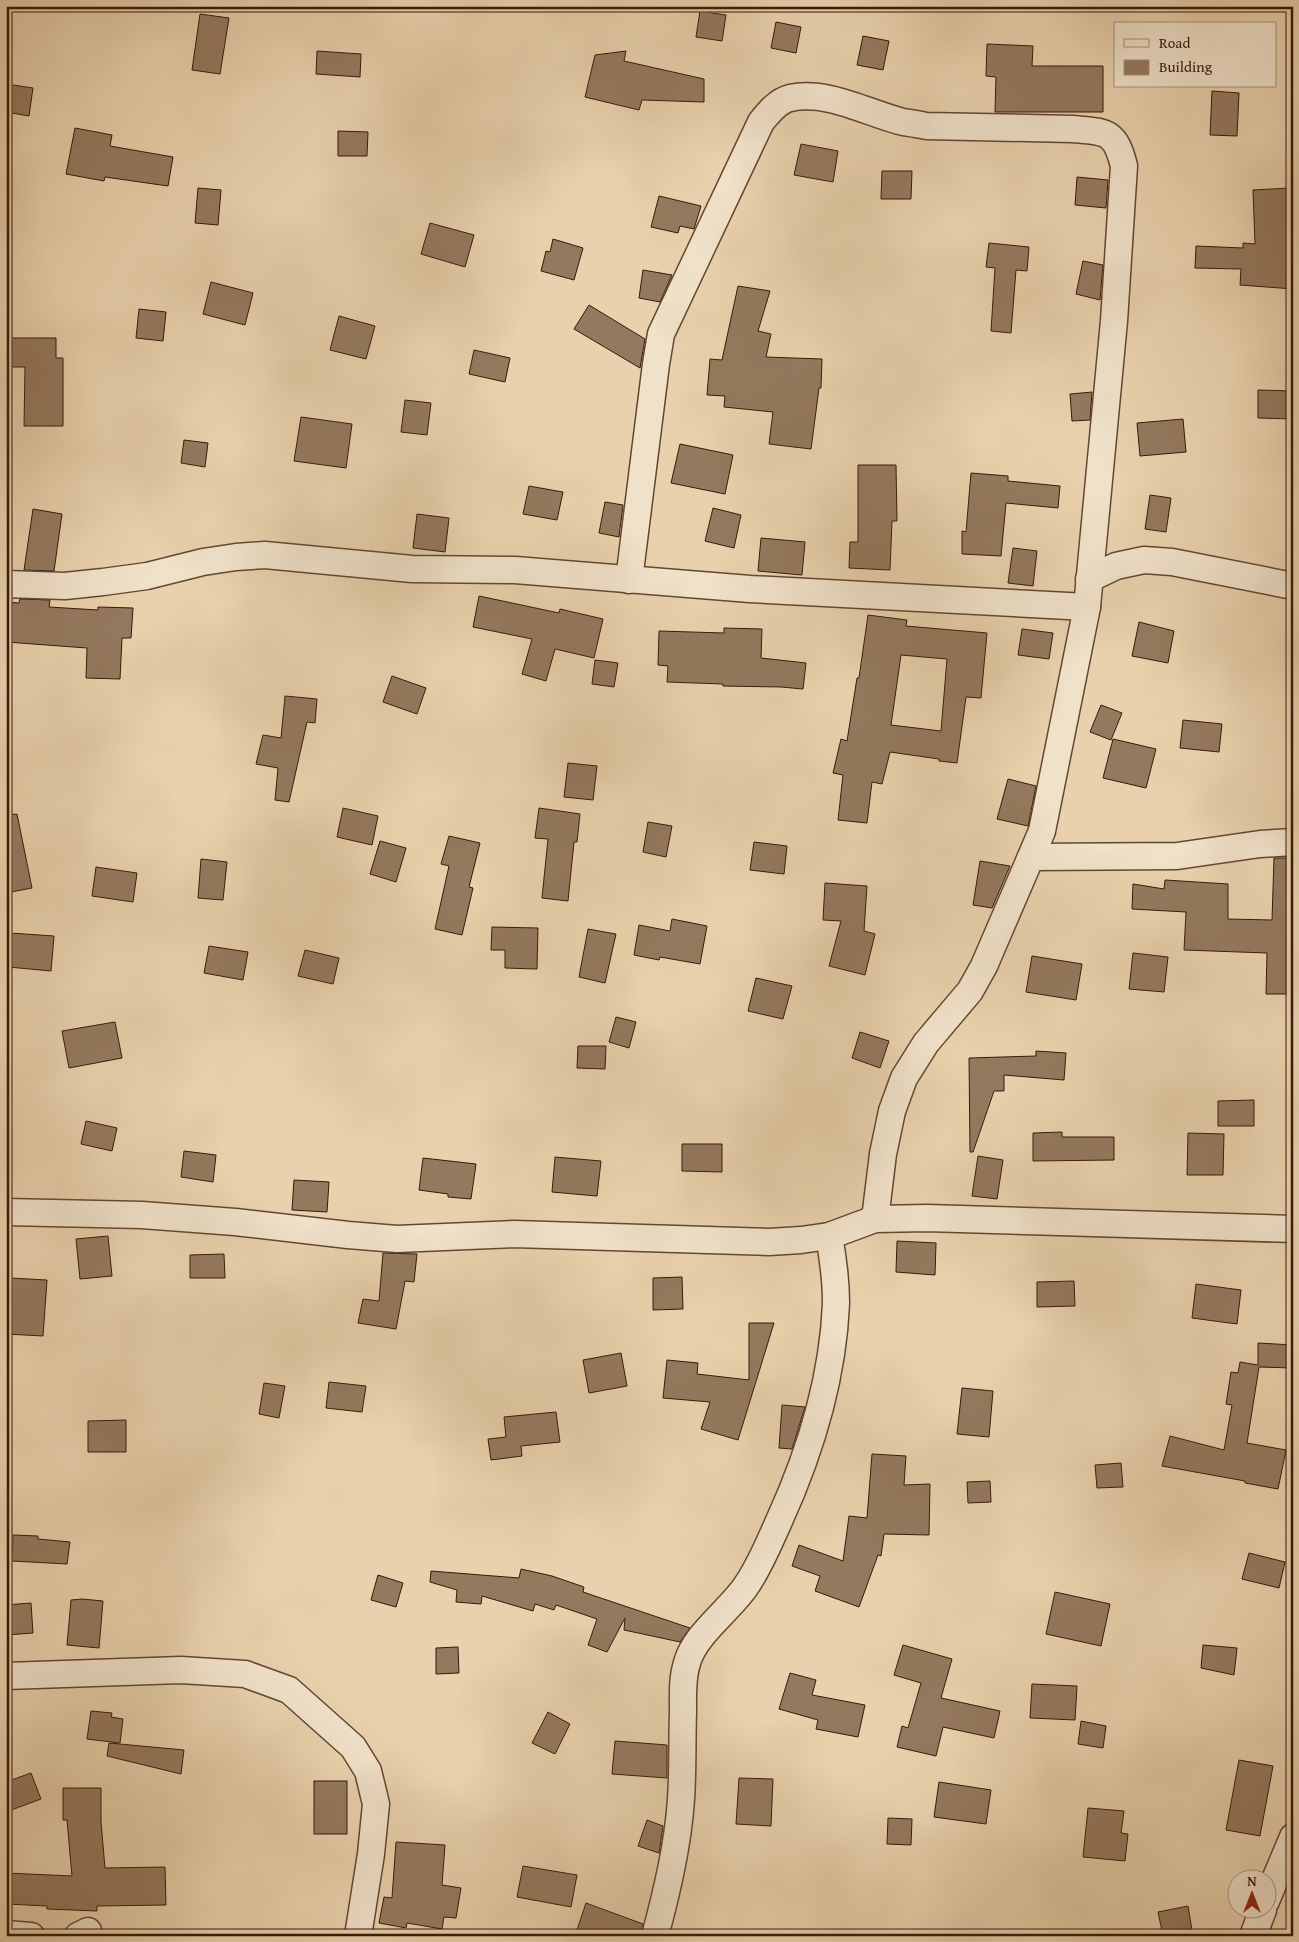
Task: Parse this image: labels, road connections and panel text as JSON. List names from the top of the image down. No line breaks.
{"legend":["Road","Building"],"north":"top"}
